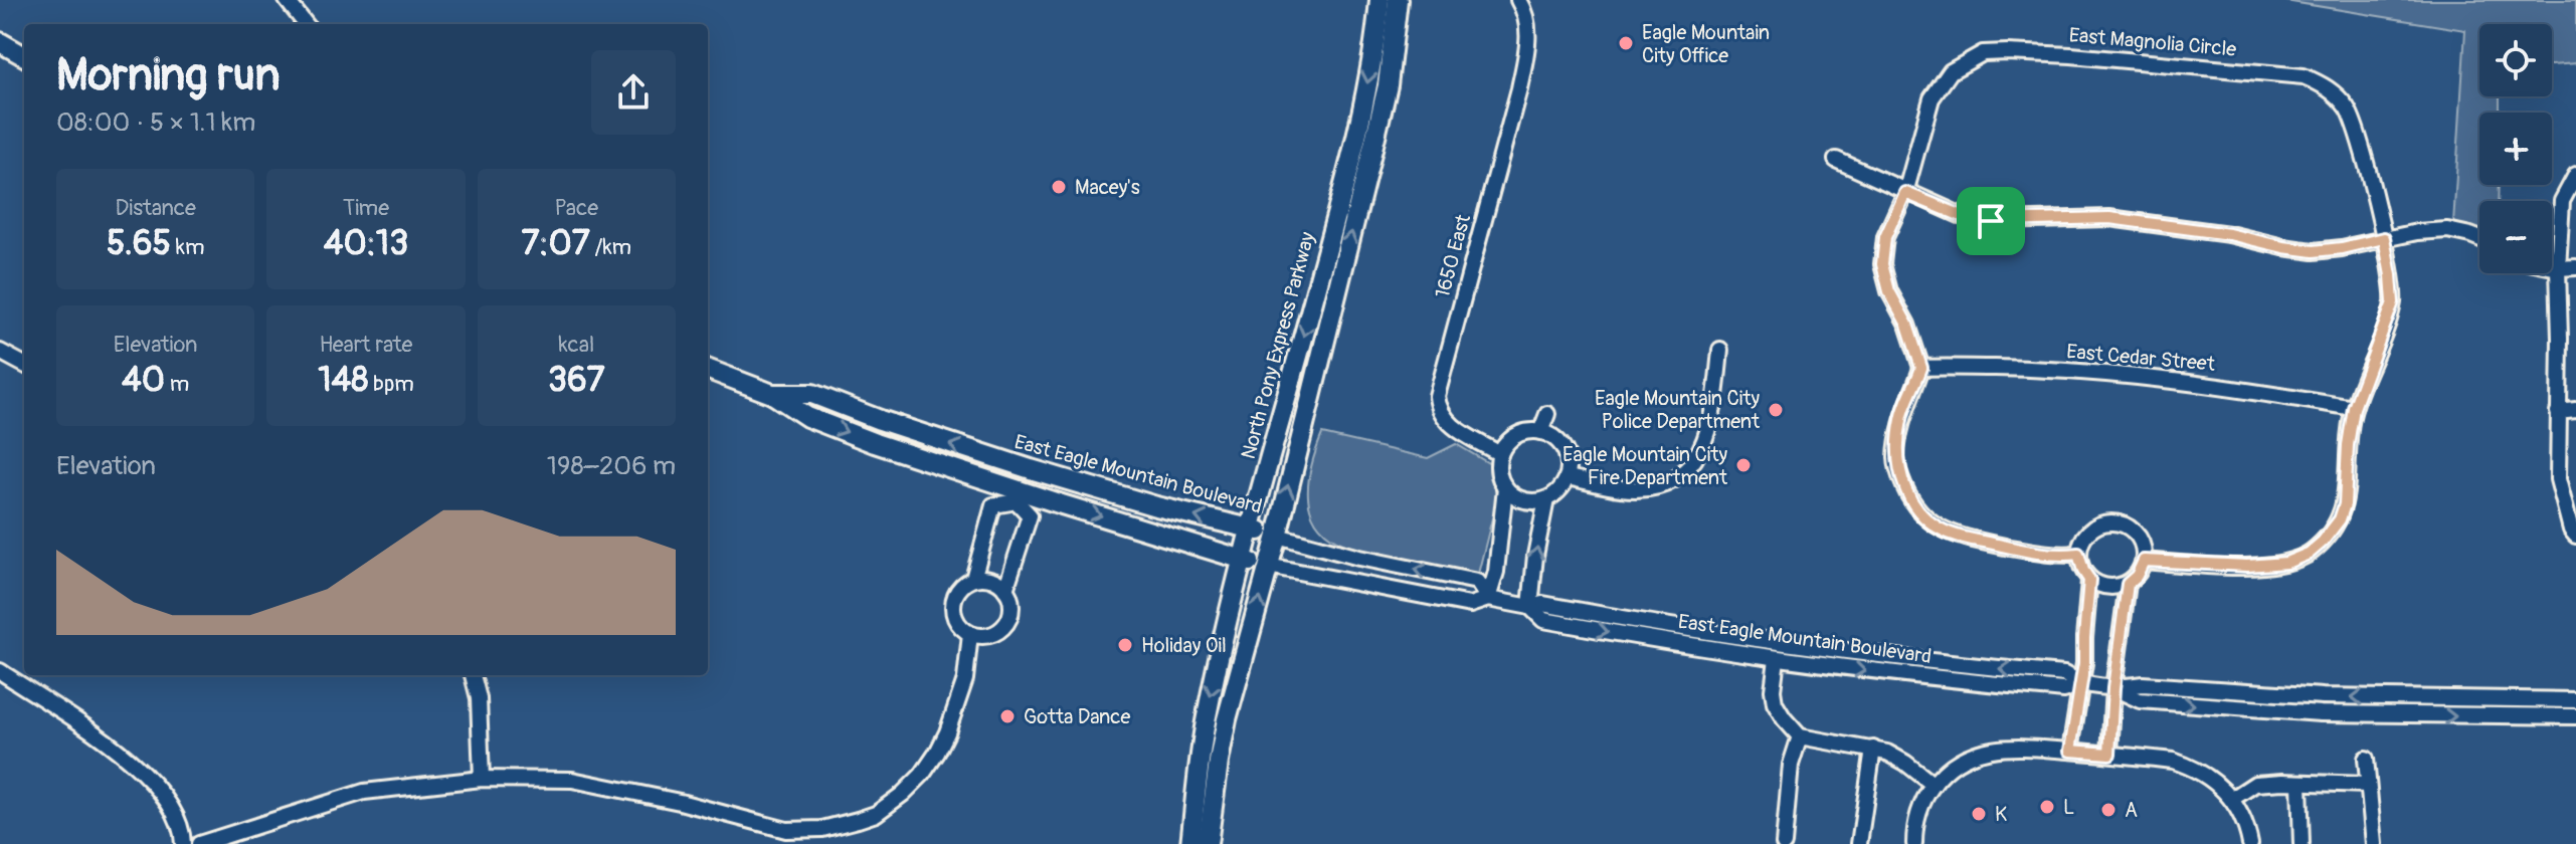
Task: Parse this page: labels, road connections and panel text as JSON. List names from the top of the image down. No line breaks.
{"streets":{"main road":["North Pony Express Parkway","East Eagle Mountain Boulevard"],"street":["East Magnolia Circle","1650 East","East Cedar Street"]},"crossings":[["North Pony Express Parkway","East Eagle Mountain Boulevard"]],"places":["Eagle Mountain City Office","Macey's","Eagle Mountain City Police Department","Eagle Mountain City Fire Department","Holiday Oil","Gotta Dance","L","A","K"],"page":{"map_buttons":["+","−"],"heading":["Morning run","08:00 · 5 × 1.1 km"],"stats":[["Distance","5.65 km"],["Time","40:13"],["Pace","7:07 /km"],["Elevation","40 m"],["Heart rate","148 bpm"],["kcal","367"]],"chart":["Elevation","198–206 m"]}}
